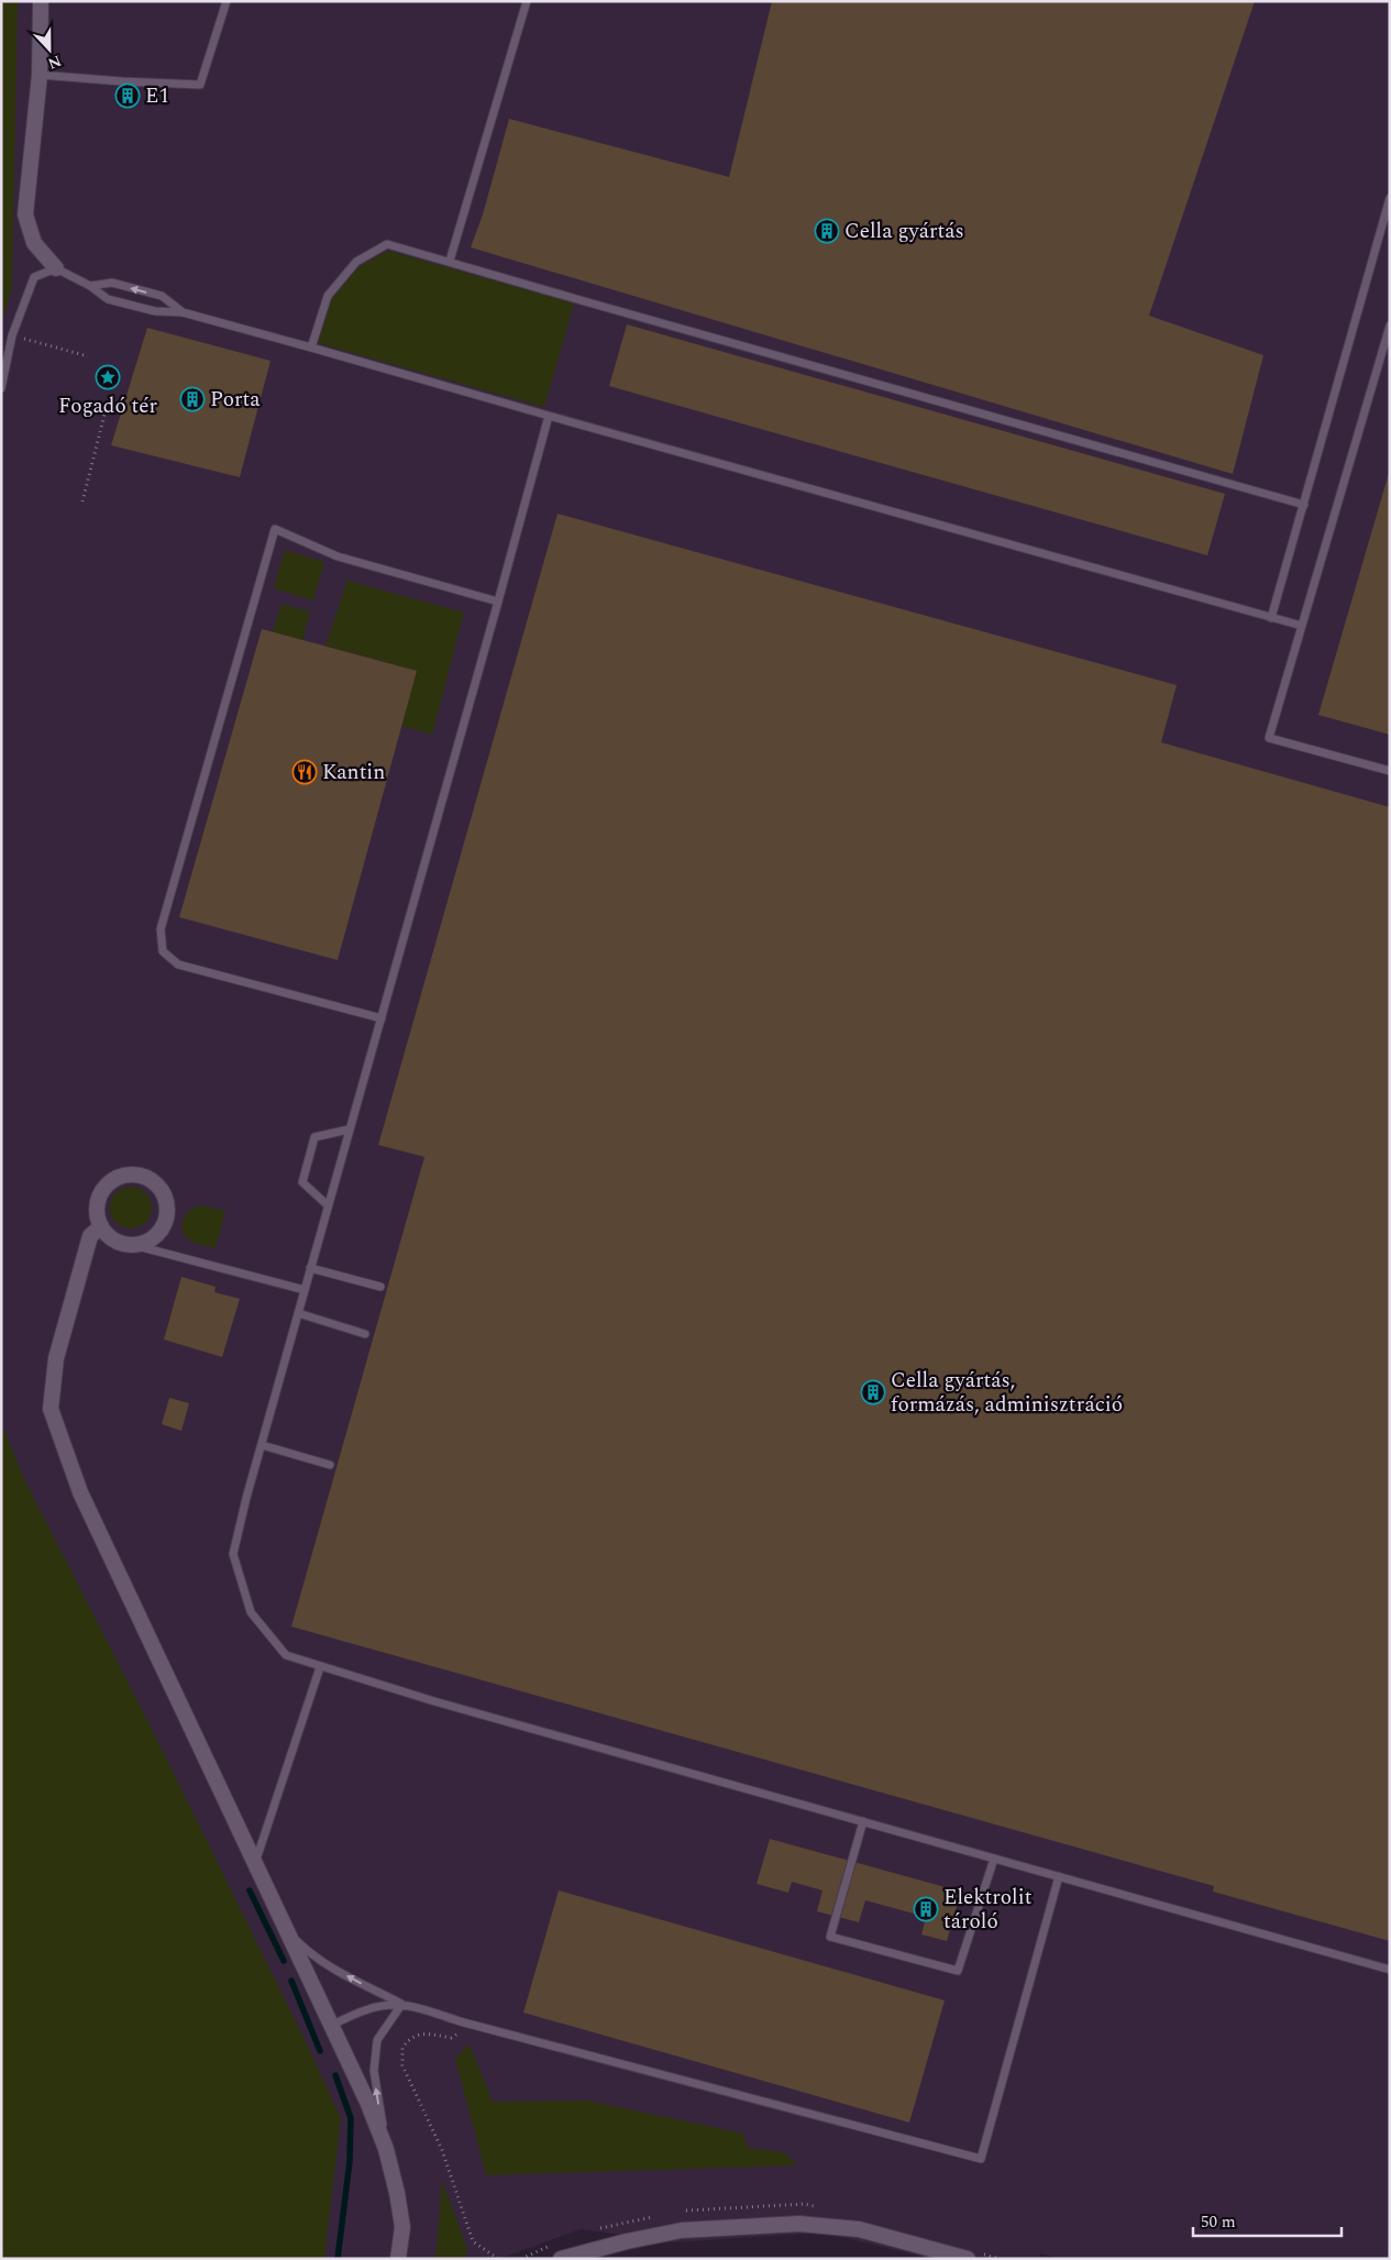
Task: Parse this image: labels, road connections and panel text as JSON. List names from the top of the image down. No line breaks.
{"places":{"building":["E1","Cella gyártás","Porta","Cella gyártás, formázás, adminisztráció","Elektrolit tároló"],"place":["Fogadó tér"],"restaurant":["Kantin"]},"scale_bar":"50 m","north":"bottom"}
